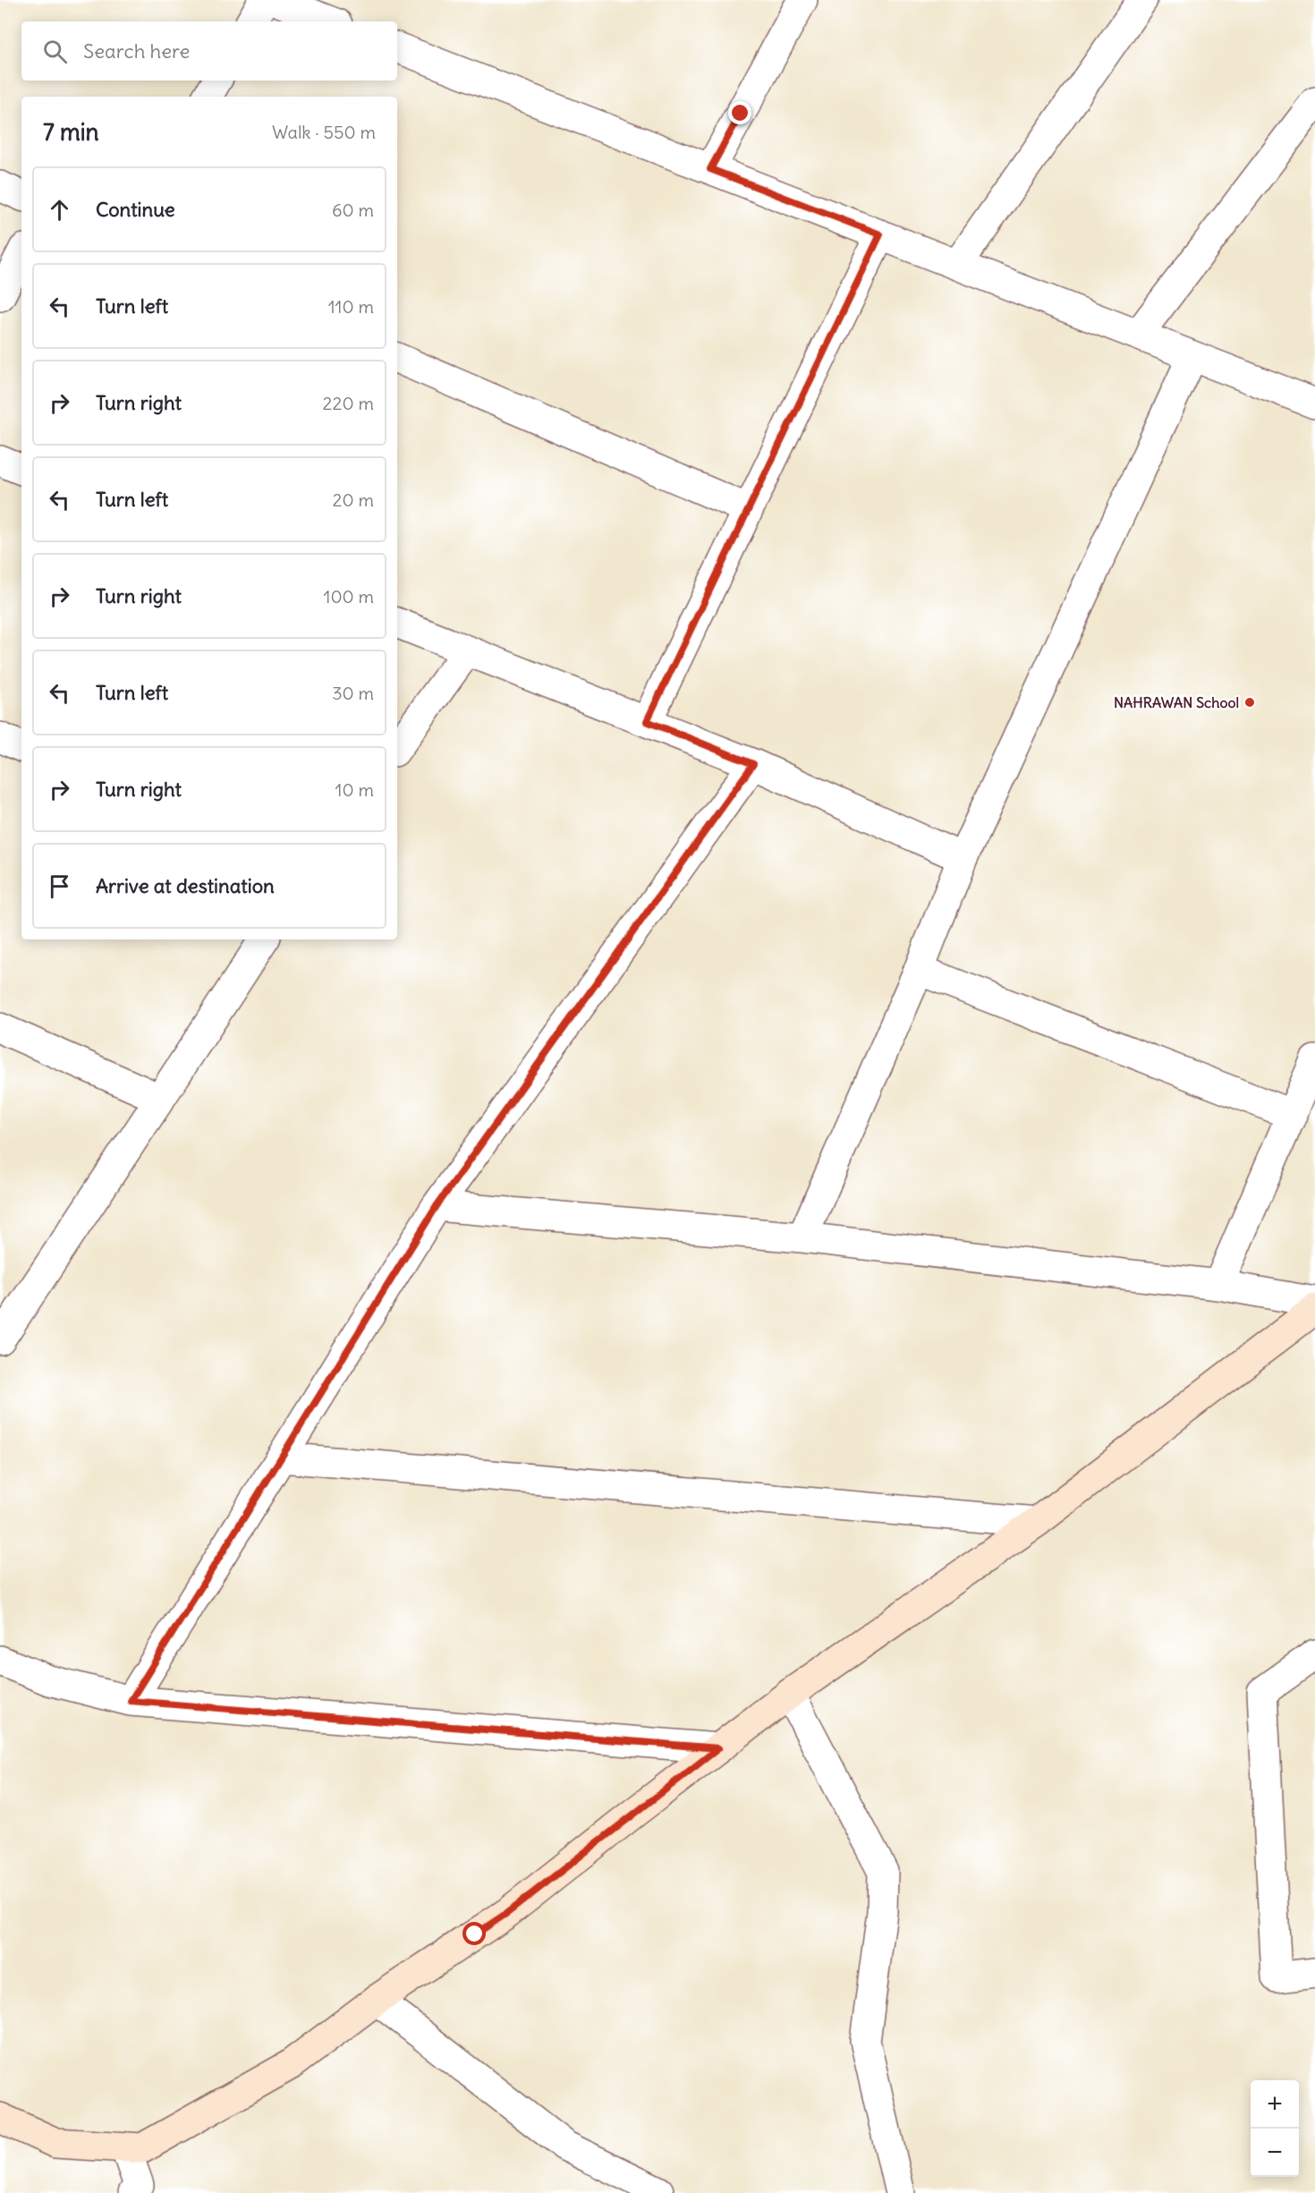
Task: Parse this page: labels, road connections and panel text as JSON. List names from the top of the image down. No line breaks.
{"places":["NAHRAWAN School"],"page":{"search":"Search here","heading":["7 min","Walk · 550 m"],"list":[["Continue","60 m"],["Turn left","110 m"],["Turn right","220 m"],["Turn left","20 m"],["Turn right","100 m"],["Turn left","30 m"],["Turn right","10 m"],"Arrive at destination"],"map_buttons":["+","−"]}}
